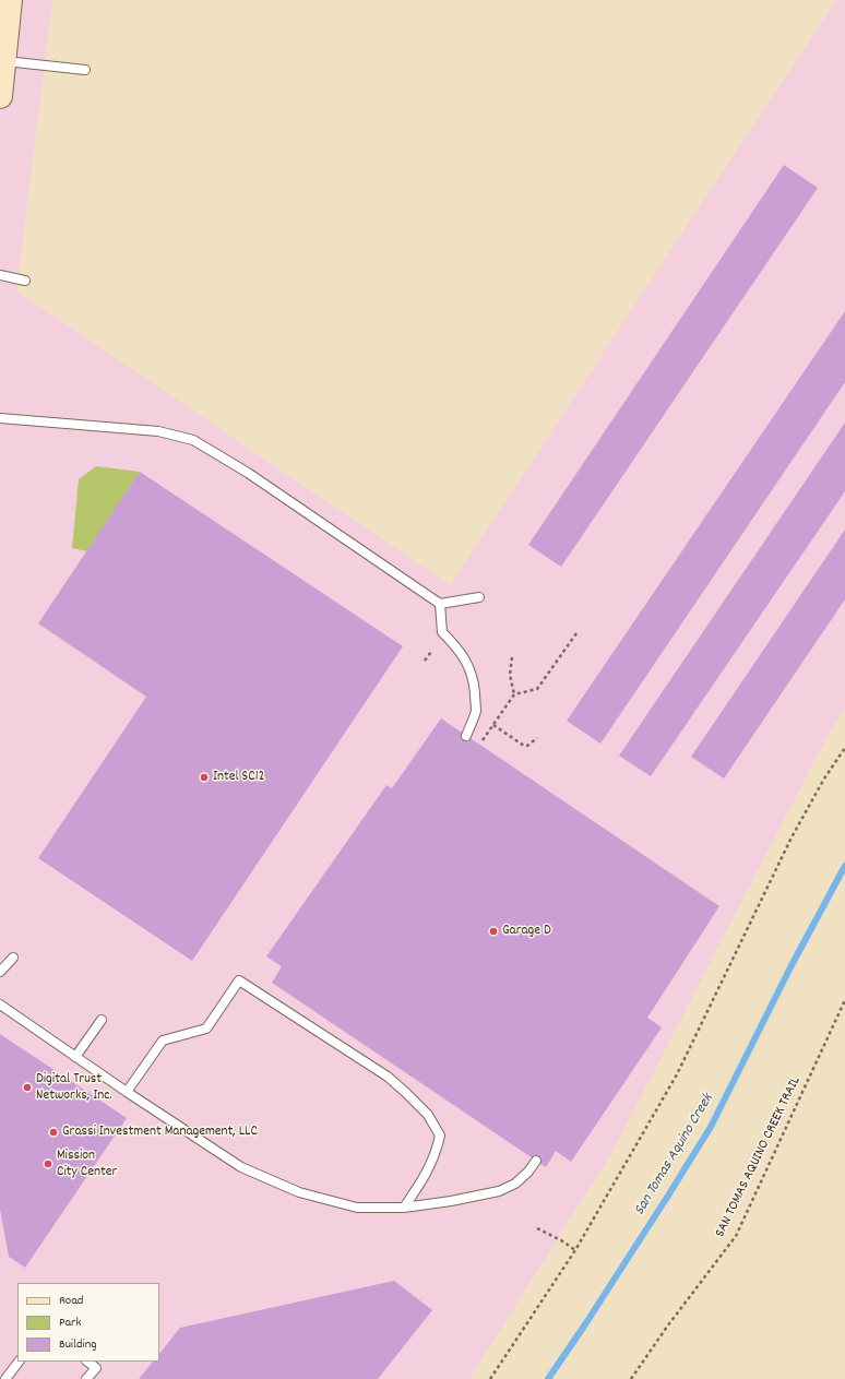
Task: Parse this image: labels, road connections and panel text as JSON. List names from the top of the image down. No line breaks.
{"streets":{"path":["SAN TOMAS AQUINO CREEK TRAIL"]},"water":["San Tomas Aquino Creek"],"places":["Intel SC12","Garage D","Digital Trust Networks, Inc.","Grassi Investment Management, LLC","Mission City Center"],"legend":["Road","Park","Building"]}
